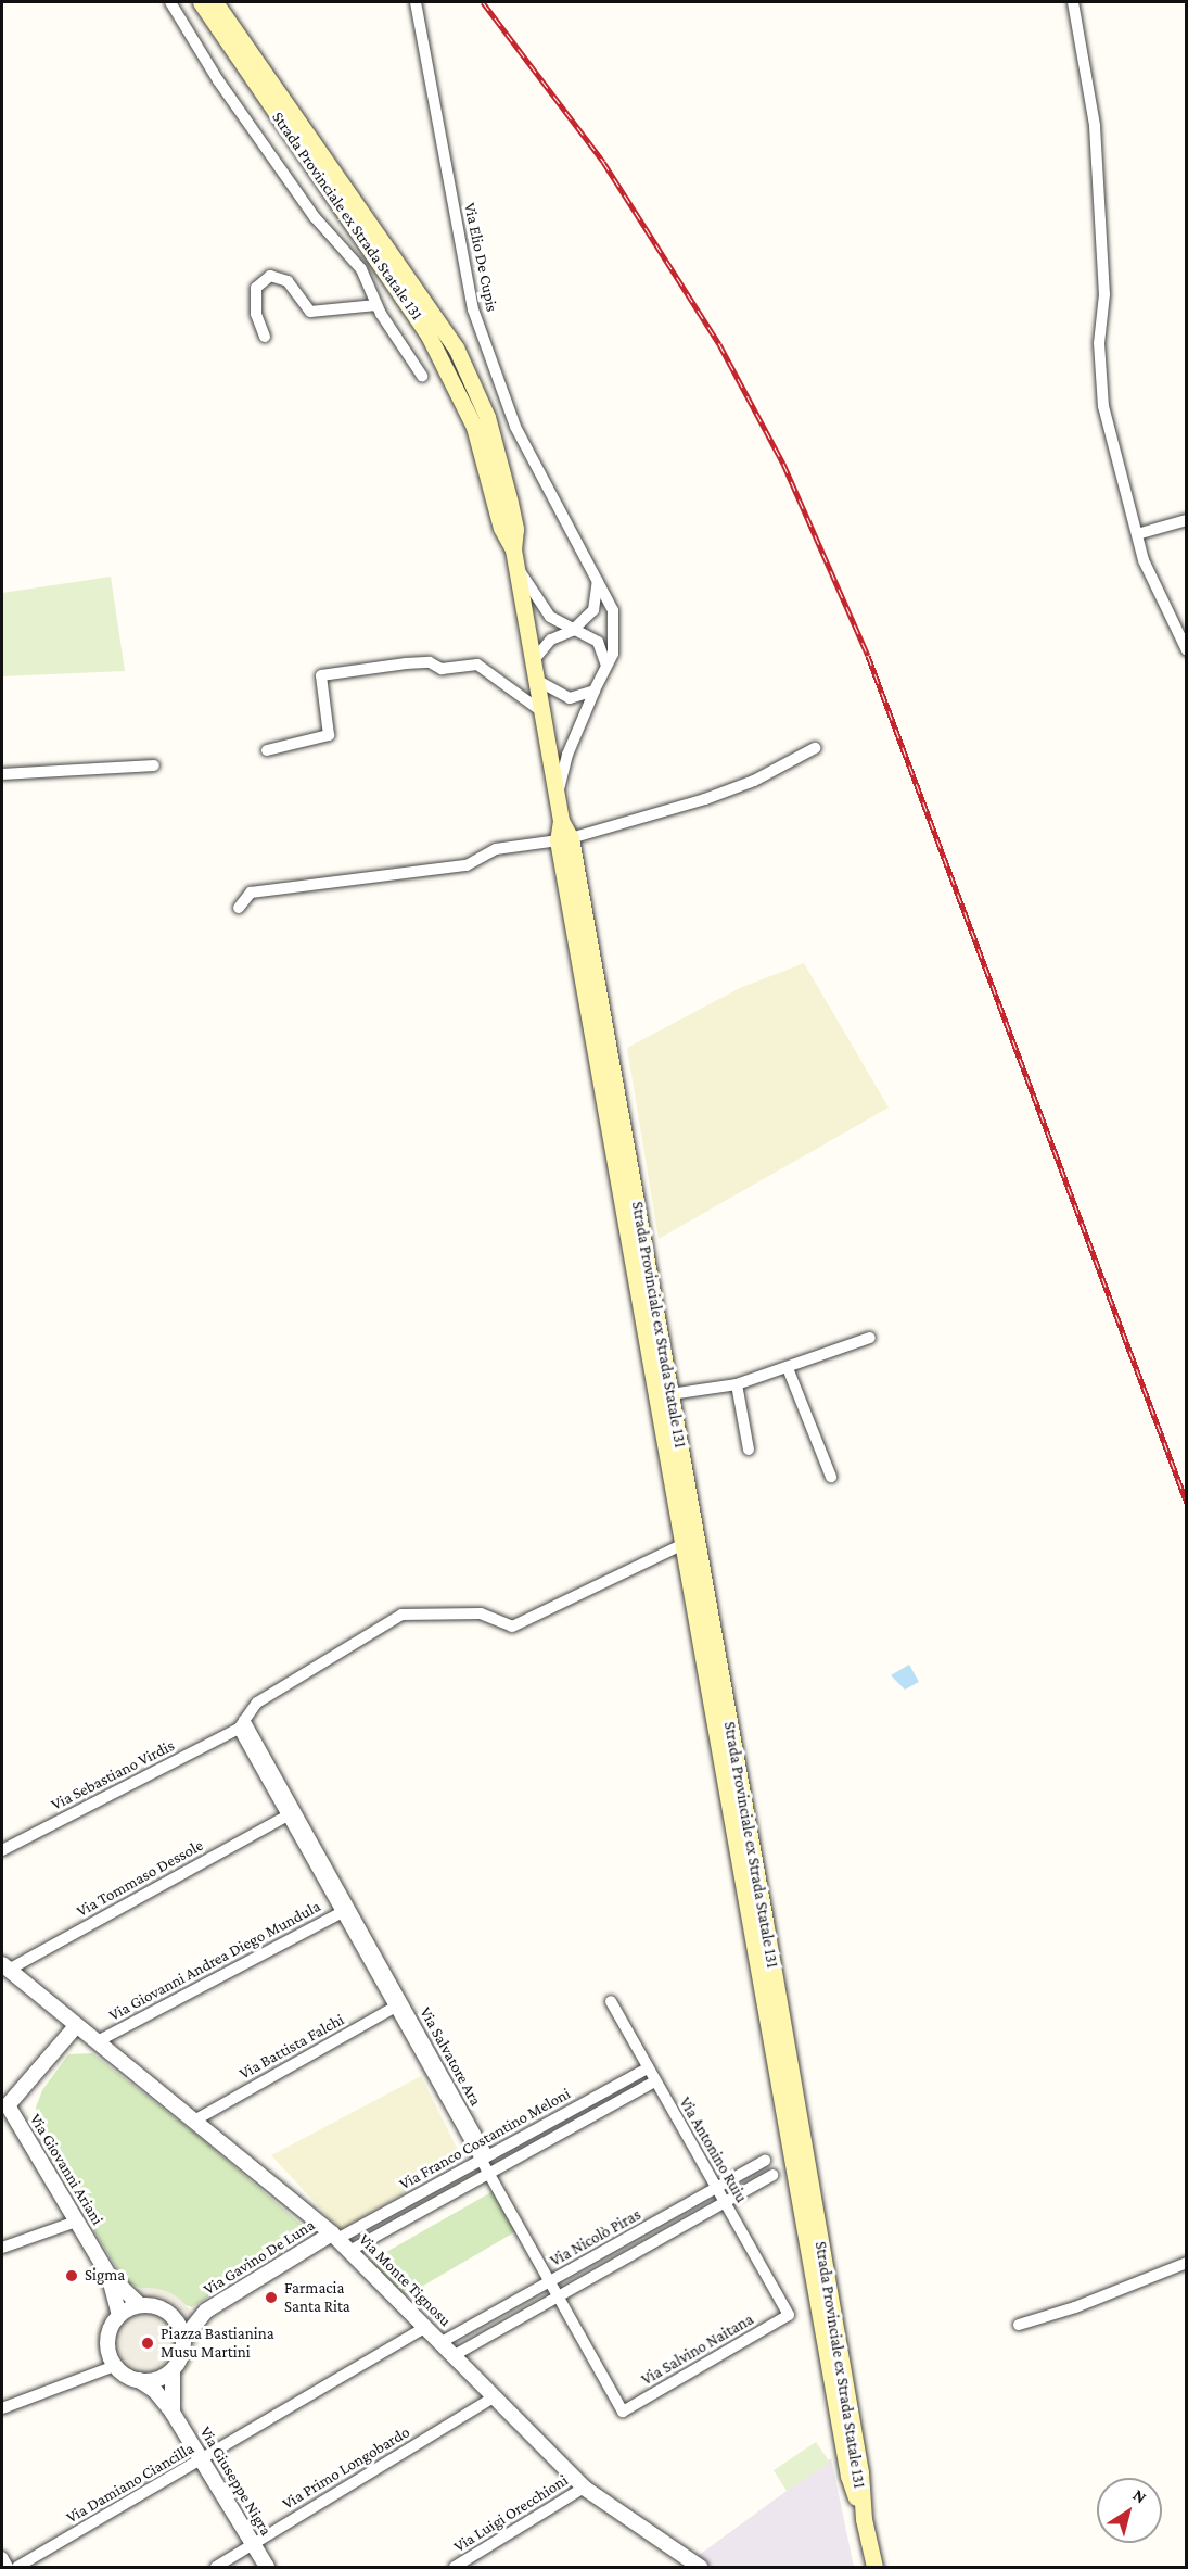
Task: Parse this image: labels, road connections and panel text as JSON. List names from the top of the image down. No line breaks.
{"streets":{"main road":["Strada Provinciale ex Strada Statale 131"],"street":["Via Elio De Cupis","Via Sebastiano Virdis","Via Tommaso Dessole","Via Giovanni Andrea Diego Mundula","Via Battista Falchi","Via Salvatore Ara","Via Franco Costantino Meloni","Via Antonino Ruiu","Via Giovanni Ariani","Via Nicolò Piras","Via Gavino De Luna","Via Monte Tignosu","Via Salvino Naitana","Via Primo Longobardo","Via Giuseppe Nigra","Via Damiano Ciancilla","Via Luigi Orecchioni"]},"crossings":[["Strada Provinciale ex Strada Statale 131","Via Elio De Cupis"],["Strada Provinciale ex Strada Statale 131","Via Sebastiano Virdis"],["Via Sebastiano Virdis","Via Salvatore Ara"],["Via Tommaso Dessole","Via Salvatore Ara"],["Via Tommaso Dessole","Via Monte Tignosu"],["Via Giovanni Andrea Diego Mundula","Via Salvatore Ara"],["Via Giovanni Andrea Diego Mundula","Via Monte Tignosu"],["Via Battista Falchi","Via Salvatore Ara"],["Via Battista Falchi","Via Monte Tignosu"],["Via Salvatore Ara","Via Franco Costantino Meloni"],["Via Salvatore Ara","Via Nicolò Piras"],["Via Salvatore Ara","Via Salvino Naitana"],["Via Franco Costantino Meloni","Via Antonino Ruiu"],["Via Franco Costantino Meloni","Via Gavino De Luna"],["Via Franco Costantino Meloni","Via Monte Tignosu"],["Via Antonino Ruiu","Via Nicolò Piras"],["Via Antonino Ruiu","Via Salvino Naitana"],["Via Giovanni Ariani","Via Monte Tignosu"],["Via Giovanni Ariani","Via Giuseppe Nigra"],["Via Nicolò Piras","Via Monte Tignosu"],["Via Gavino De Luna","Via Monte Tignosu"],["Via Monte Tignosu","Via Primo Longobardo"],["Via Monte Tignosu","Via Damiano Ciancilla"],["Via Monte Tignosu","Via Luigi Orecchioni"],["Via Primo Longobardo","Via Giuseppe Nigra"],["Via Giuseppe Nigra","Via Damiano Ciancilla"]],"places":["Sigma","Farmacia Santa Rita","Piazza Bastianina Musu Martini"],"north":"top right"}
